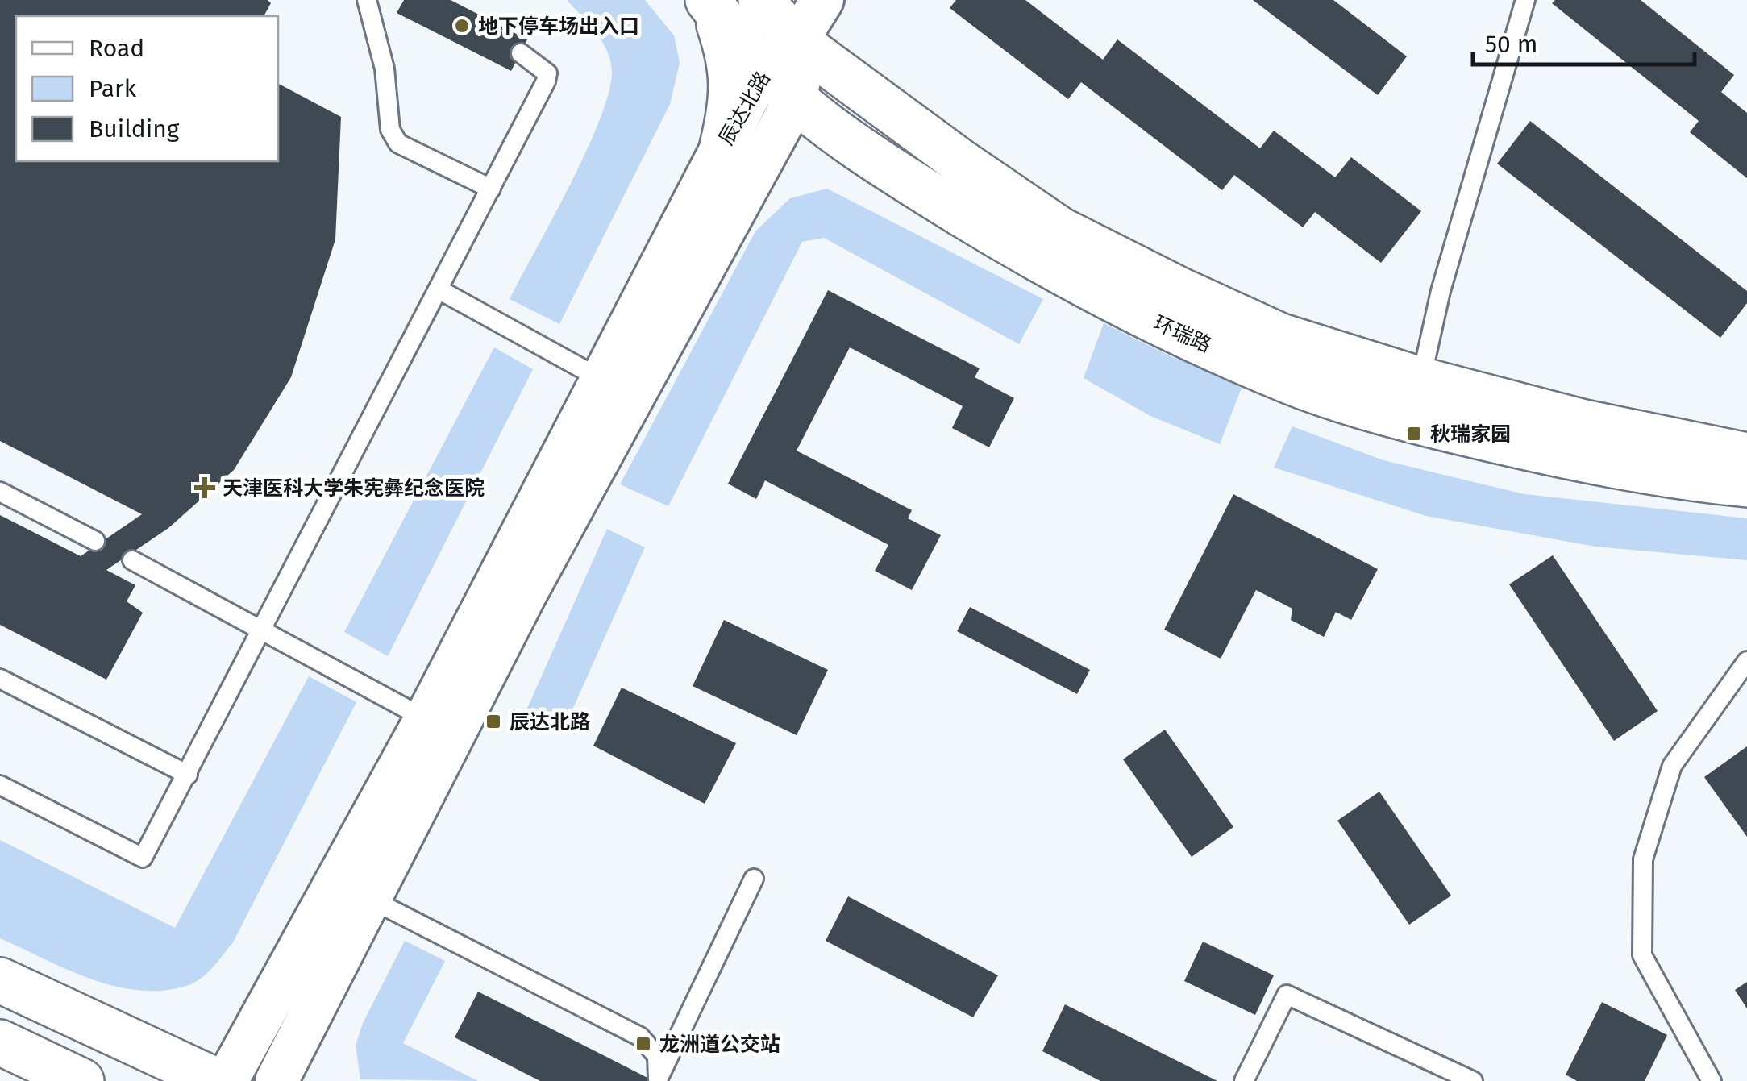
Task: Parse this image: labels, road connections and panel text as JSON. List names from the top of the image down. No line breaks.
{"streets":{"main road":["环瑞路"],"street":["辰达北路"]},"crossings":[["辰达北路","环瑞路"]],"places":{"other":["地下停车场出入口"],"transit":["秋瑞家园","辰达北路","龙洲道公交站"],"health":["天津医科大学朱宪彝纪念医院"]},"legend":["Road","Park","Building"],"scale_bar":"50 m"}
